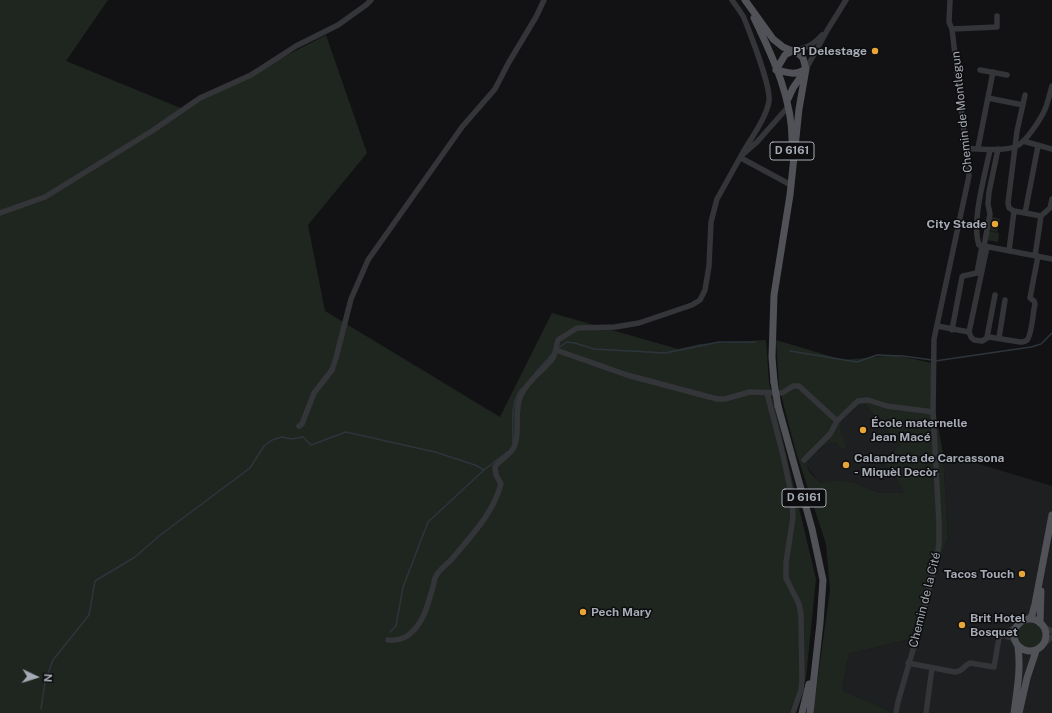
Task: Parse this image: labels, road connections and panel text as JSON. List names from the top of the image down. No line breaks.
{"streets":{"main road":["D 6161"],"street":["Chemin de Montlegun","Chemin de la Cité"]},"crossings":[["Chemin de Montlegun","Chemin de la Cité"]],"places":["P1 Delestage","City Stade","École maternelle Jean Macé","Calandreta de Carcassona - Miquèl Decòr","Tacos Touch","Pech Mary","Brit Hotel Bosquet"],"north":"right"}
